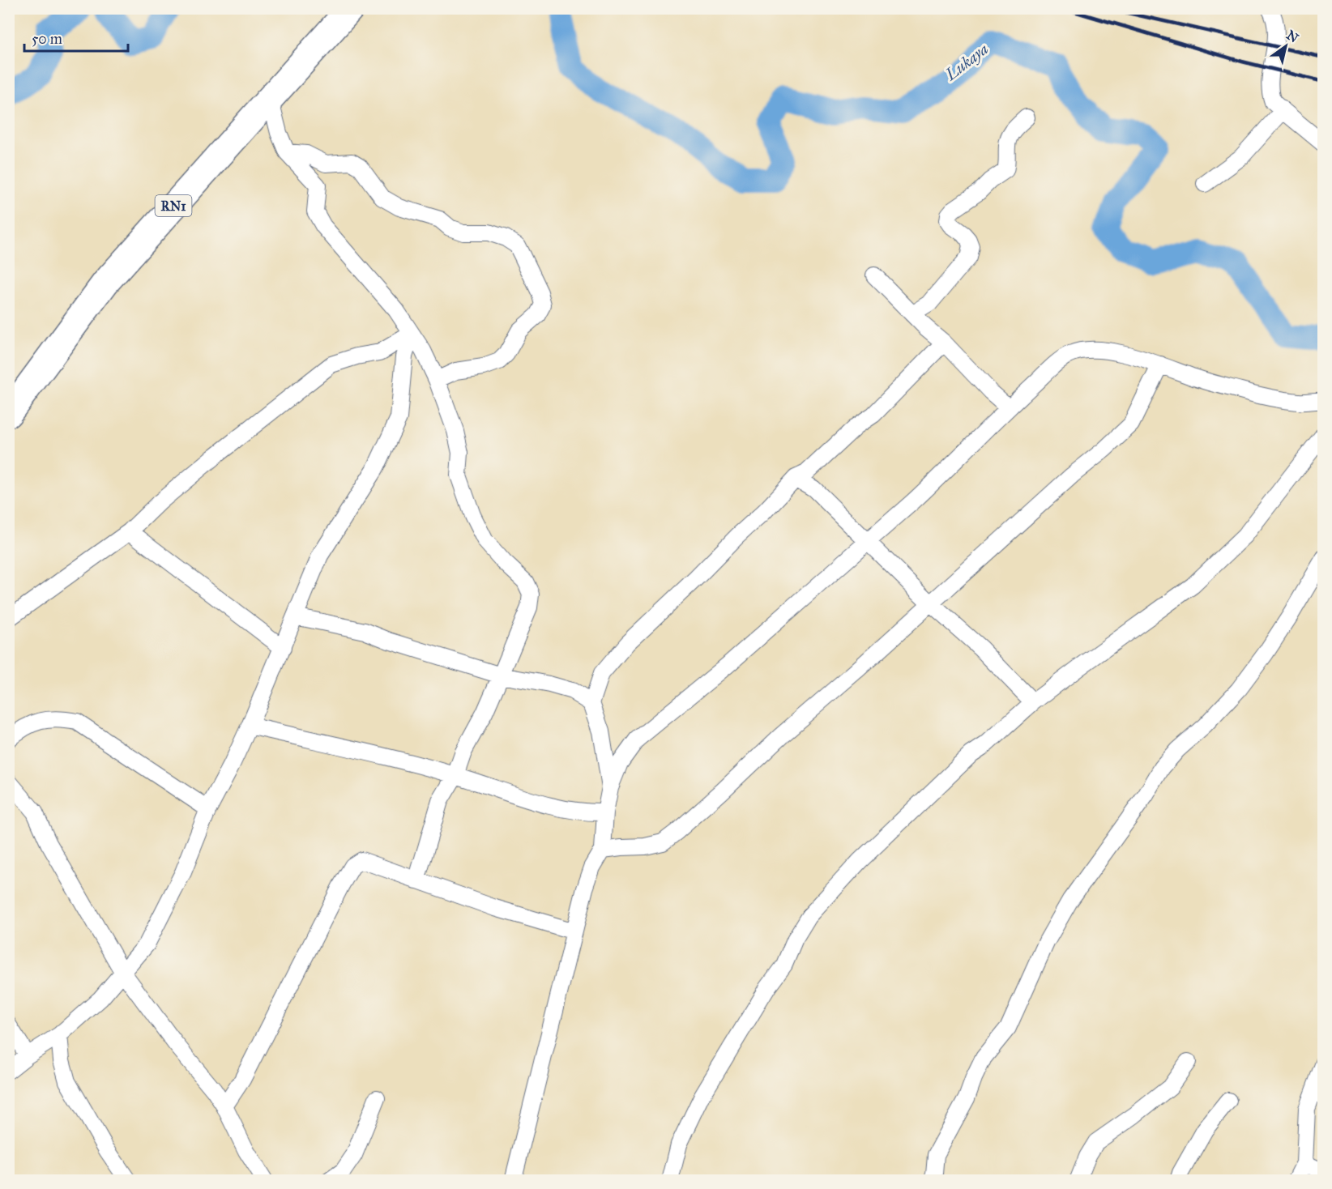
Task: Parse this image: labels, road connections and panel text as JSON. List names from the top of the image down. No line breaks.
{"streets":{"highway":["RN1"]},"water":["Lukaya"],"scale_bar":"50 m","north":"top right"}
